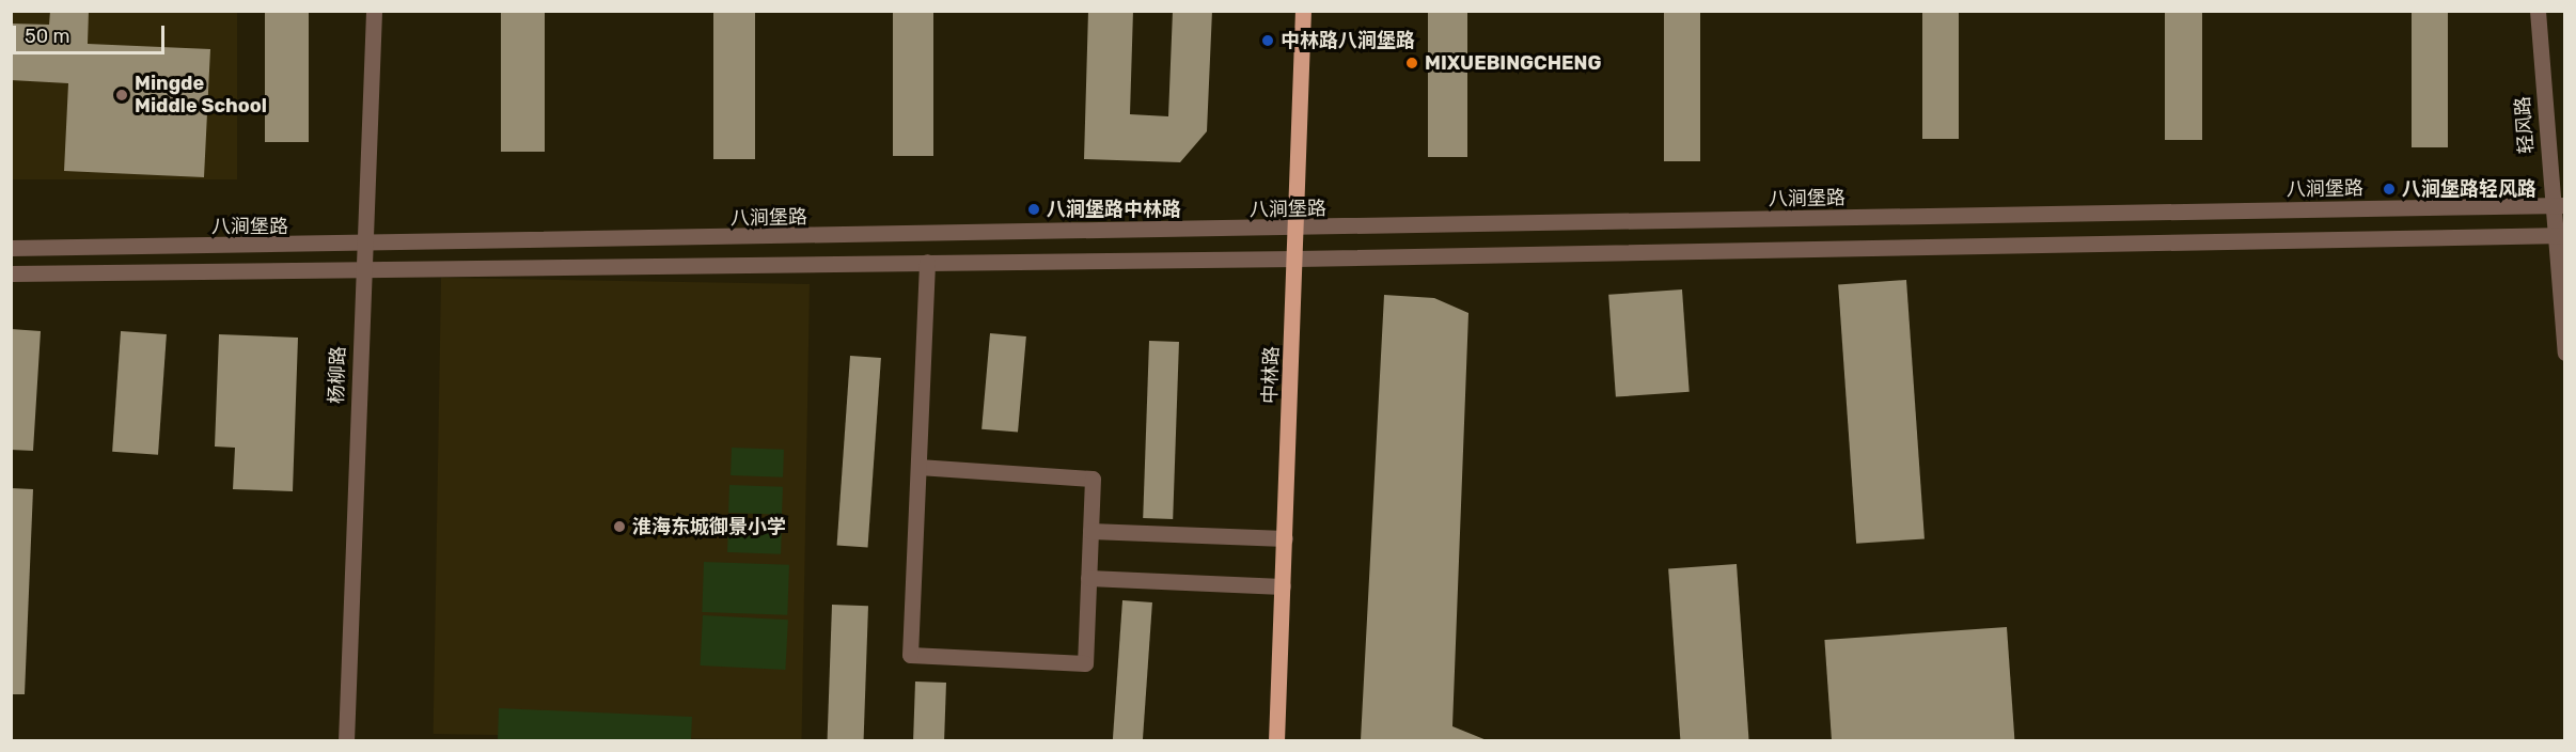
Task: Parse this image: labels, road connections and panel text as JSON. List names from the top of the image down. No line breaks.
{"streets":{"main road":["中林路"],"street":["轻风路","八涧堡路","杨柳路"]},"crossings":[["轻风路","八涧堡路"],["八涧堡路","杨柳路"],["八涧堡路","中林路"]],"places":["中林路八涧堡路","MIXUEBINGCHENG","Mingde Middle School","八涧堡路轻风路","八涧堡路中林路","淮海东城御景小学"],"scale_bar":"50 m"}
